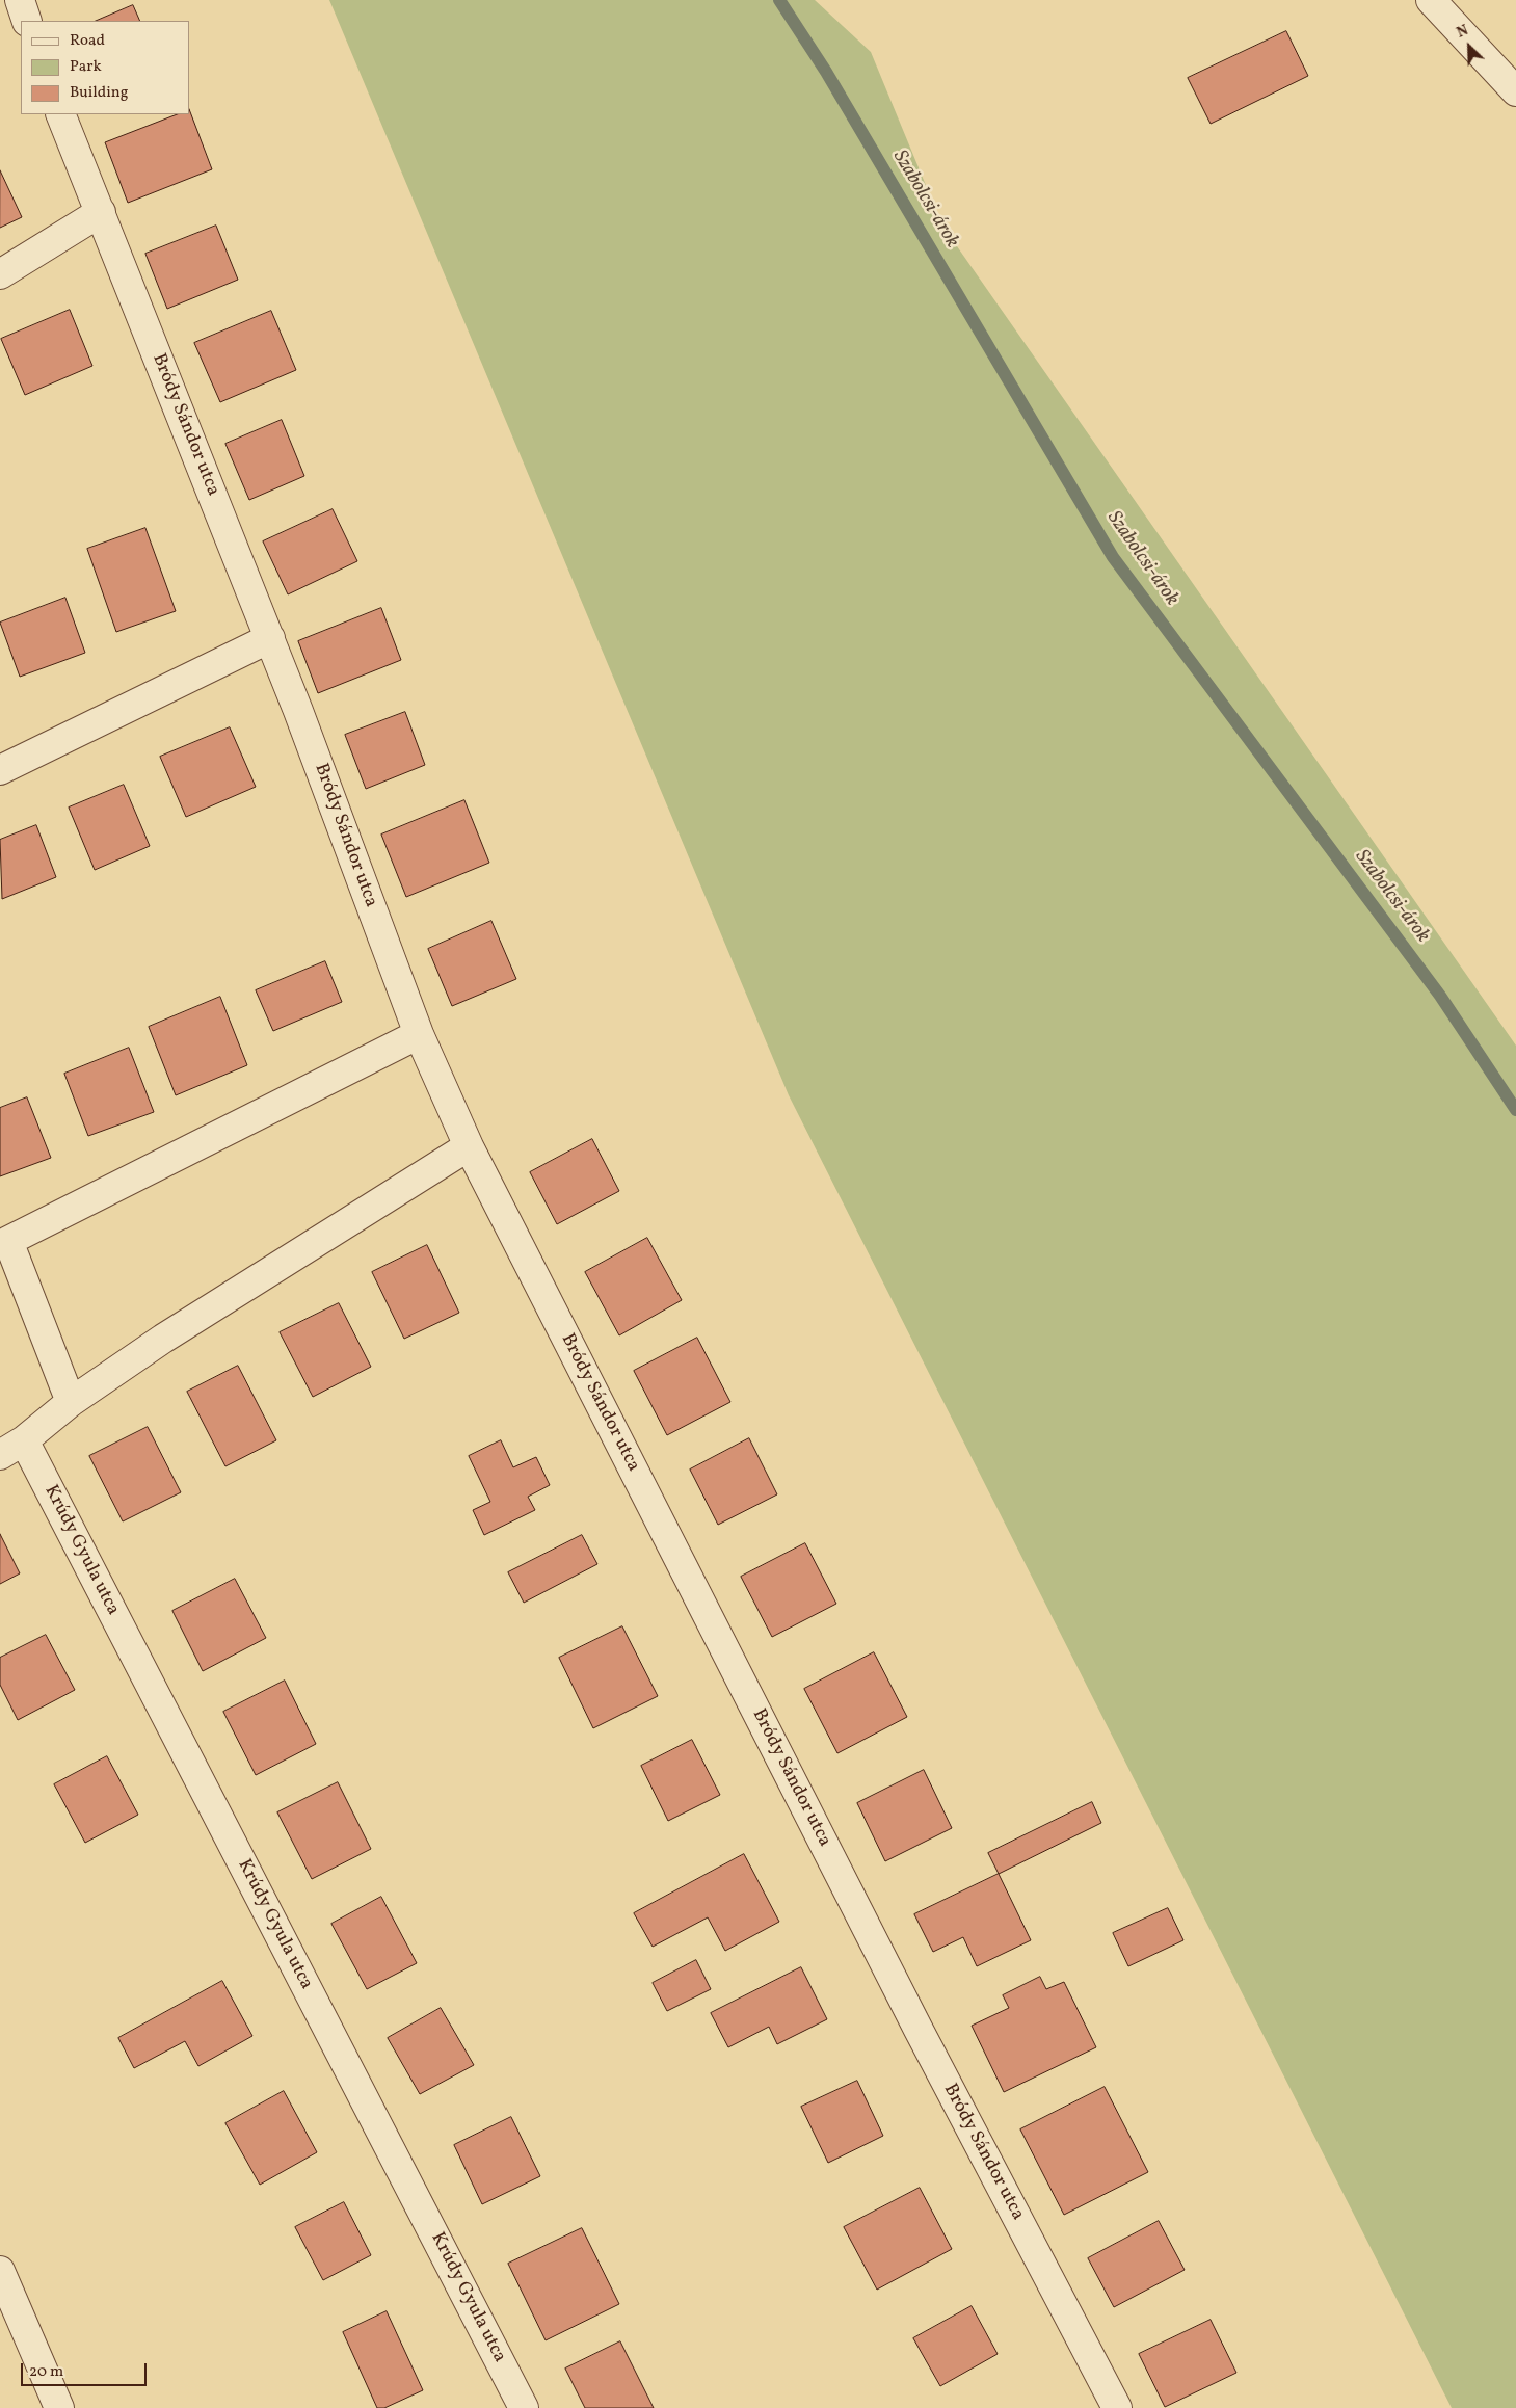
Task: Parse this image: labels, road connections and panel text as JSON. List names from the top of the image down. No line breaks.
{"streets":{"street":["Bródy Sándor utca","Krúdy Gyula utca"]},"water":["Szabolcsi-árok"],"legend":["Road","Park","Building"],"scale_bar":"20 m","north":"top left"}
